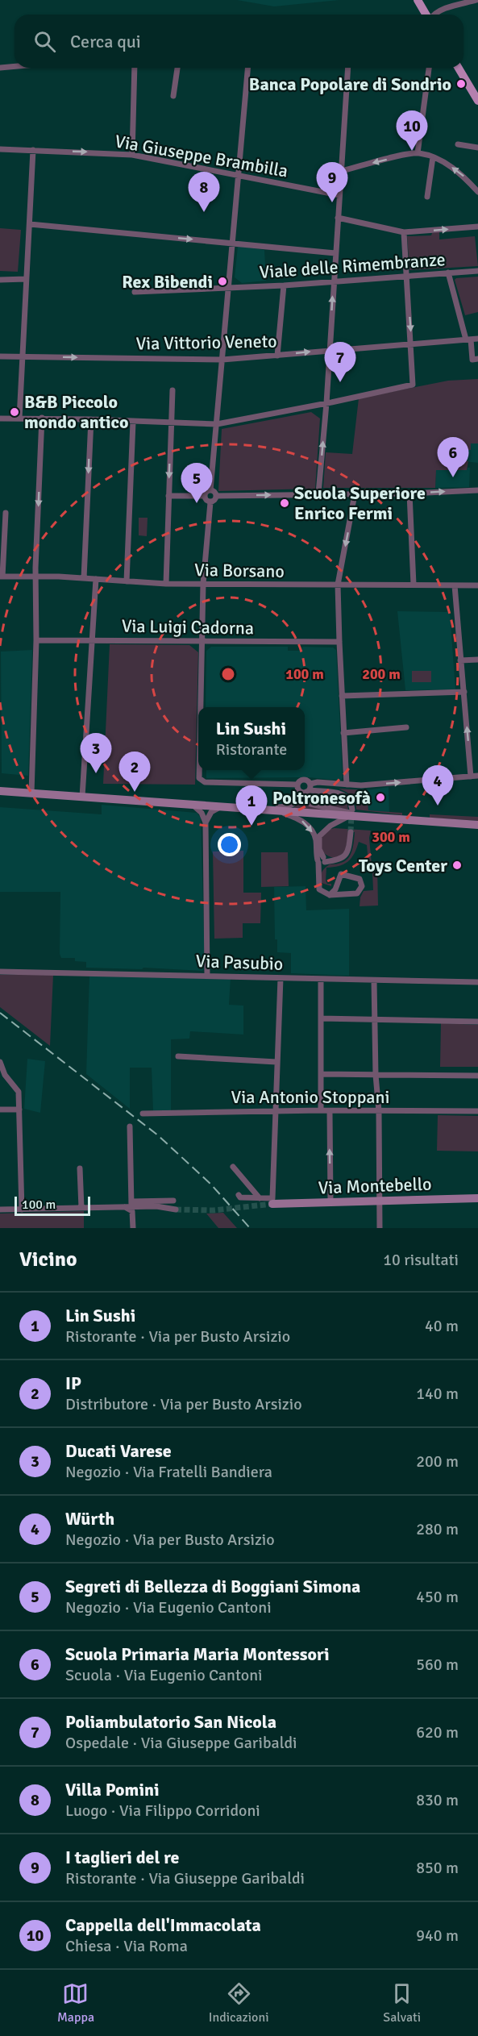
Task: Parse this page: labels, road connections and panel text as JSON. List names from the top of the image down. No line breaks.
{"streets":{"main road":["Via Montebello"],"street":["Via Giuseppe Brambilla","Viale delle Rimembranze","Via Vittorio Veneto","Via Borsano","Via Luigi Cadorna","Via Pasubio","Via Antonio Stoppani"]},"one_way":["Via Vittorio Veneto"],"places":["Banca Popolare di Sondrio","Rex Bibendi","B&B Piccolo mondo antico","Scuola Superiore Enrico Fermi","Poltronesofà","Toys Center"],"scale_bar":"100 m","page":{"search":"Cerca qui","pins":["10","9","8","7","6","5","3","2","4","1"],"popup":["Lin Sushi","Ristorante"],"scale":"100 m","heading":["Vicino","10 risultati"],"list":[{"mark":"1","name":"Lin Sushi","note":"Ristorante · Via per Busto Arsizio","value":"40 m"},{"mark":"2","name":"IP","note":"Distributore · Via per Busto Arsizio","value":"140 m"},{"mark":"3","name":"Ducati Varese","note":"Negozio · Via Fratelli Bandiera","value":"200 m"},{"mark":"4","name":"Würth","note":"Negozio · Via per Busto Arsizio","value":"280 m"},{"mark":"5","name":"Segreti di Bellezza di Boggiani Simona","note":"Negozio · Via Eugenio Cantoni","value":"450 m"},{"mark":"6","name":"Scuola Primaria Maria Montessori","note":"Scuola · Via Eugenio Cantoni","value":"560 m"},{"mark":"7","name":"Poliambulatorio San Nicola","note":"Ospedale · Via Giuseppe Garibaldi","value":"620 m"},{"mark":"8","name":"Villa Pomini","note":"Luogo · Via Filippo Corridoni","value":"830 m"},{"mark":"9","name":"I taglieri del re","note":"Ristorante · Via Giuseppe Garibaldi","value":"850 m"},{"mark":"10","name":"Cappella dell'Immacolata","note":"Chiesa · Via Roma","value":"940 m"}],"nav":["Mappa","Indicazioni","Salvati"]},"rings":["100 m","200 m","300 m"]}
